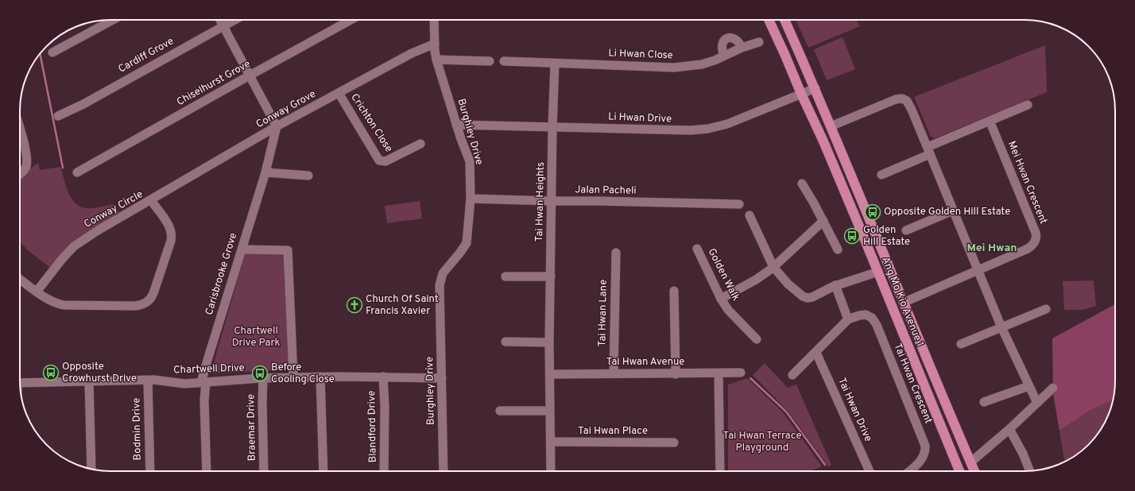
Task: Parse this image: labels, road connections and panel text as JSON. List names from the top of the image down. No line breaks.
{"streets":{"main road":["Ang Mo Kio Avenue 1"],"street":["Li Hwan Close","Cardiff Grove","Chiselhurst Grove","Conway Grove","Li Hwan Drive","Crichton Close","Burghley Drive","Mei Hwan Crescent","Jalan Pacheli","Tai Hwan Heights","Conway Circle","Carisbrooke Grove","Golden Walk","Tai Hwan Lane","Tai Hwan Avenue","Chartwell Drive","Tai Hwan Crescent","Tai Hwan Drive","Blandford Drive","Braemar Drive","Bodmin Drive","Tai Hwan Place"]},"crossings":[["Conway Grove","Crichton Close"],["Conway Grove","Burghley Drive"],["Conway Grove","Conway Circle"],["Conway Grove","Carisbrooke Grove"],["Li Hwan Drive","Burghley Drive"],["Li Hwan Drive","Tai Hwan Heights"],["Li Hwan Drive","Ang Mo Kio Avenue 1"],["Burghley Drive","Jalan Pacheli"],["Burghley Drive","Chartwell Drive"],["Mei Hwan Crescent","Ang Mo Kio Avenue 1"],["Jalan Pacheli","Tai Hwan Heights"],["Tai Hwan Heights","Tai Hwan Avenue"],["Tai Hwan Heights","Tai Hwan Place"],["Carisbrooke Grove","Chartwell Drive"],["Tai Hwan Lane","Tai Hwan Avenue"],["Chartwell Drive","Blandford Drive"],["Chartwell Drive","Braemar Drive"],["Chartwell Drive","Bodmin Drive"],["Tai Hwan Crescent","Tai Hwan Drive"]],"districts":["Mei Hwan"],"parks":["Chartwell Drive Park","Tai Hwan Terrace Playground"],"places":{"bus stop":["Opposite Golden Hill Estate","Golden Hill Estate","Opposite Crowhurst Drive","Before Cooling Close"],"church":["Church Of Saint Francis Xavier"]}}
